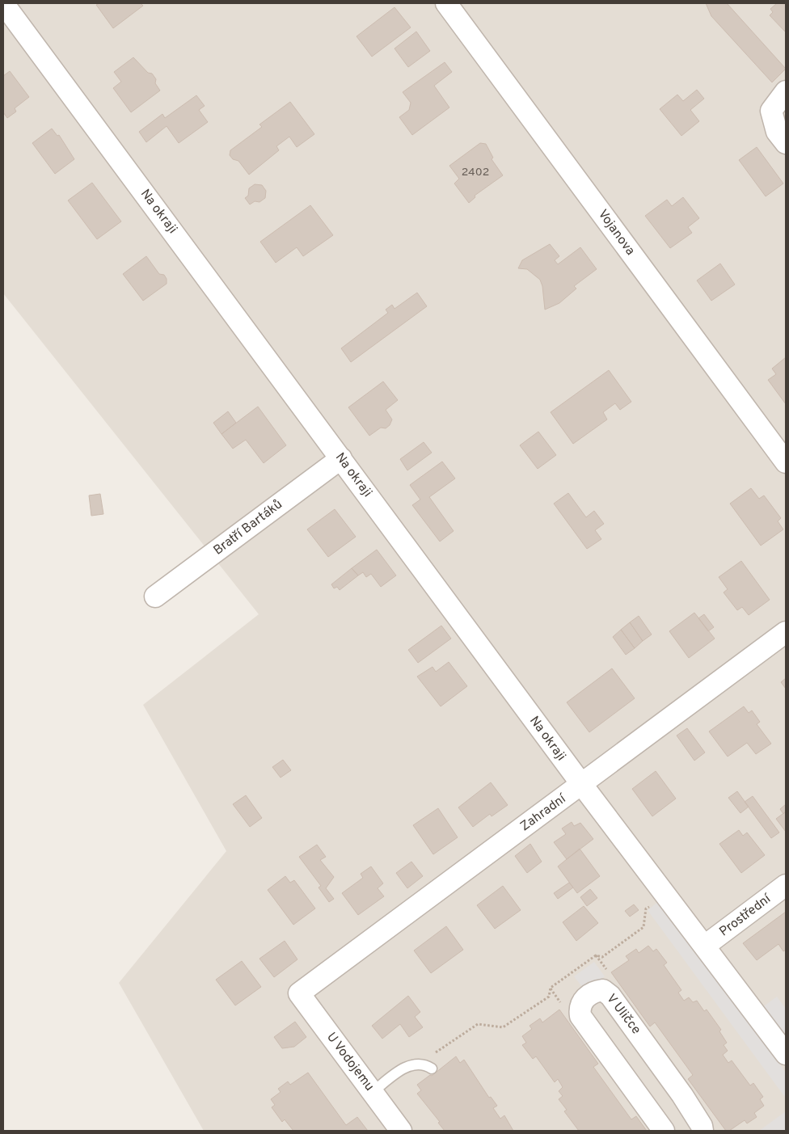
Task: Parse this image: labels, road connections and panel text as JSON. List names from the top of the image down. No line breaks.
{"streets":{"street":["Na okraji","Vojanova","Bratří Bartáků","Zahradní","Prostřední","V Uličce","U Vodojemu"]},"crossings":[["Na okraji","Bratří Bartáků"],["Na okraji","Zahradní"],["Na okraji","Prostřední"],["Zahradní","U Vodojemu"]],"house_numbers":["2402"]}
